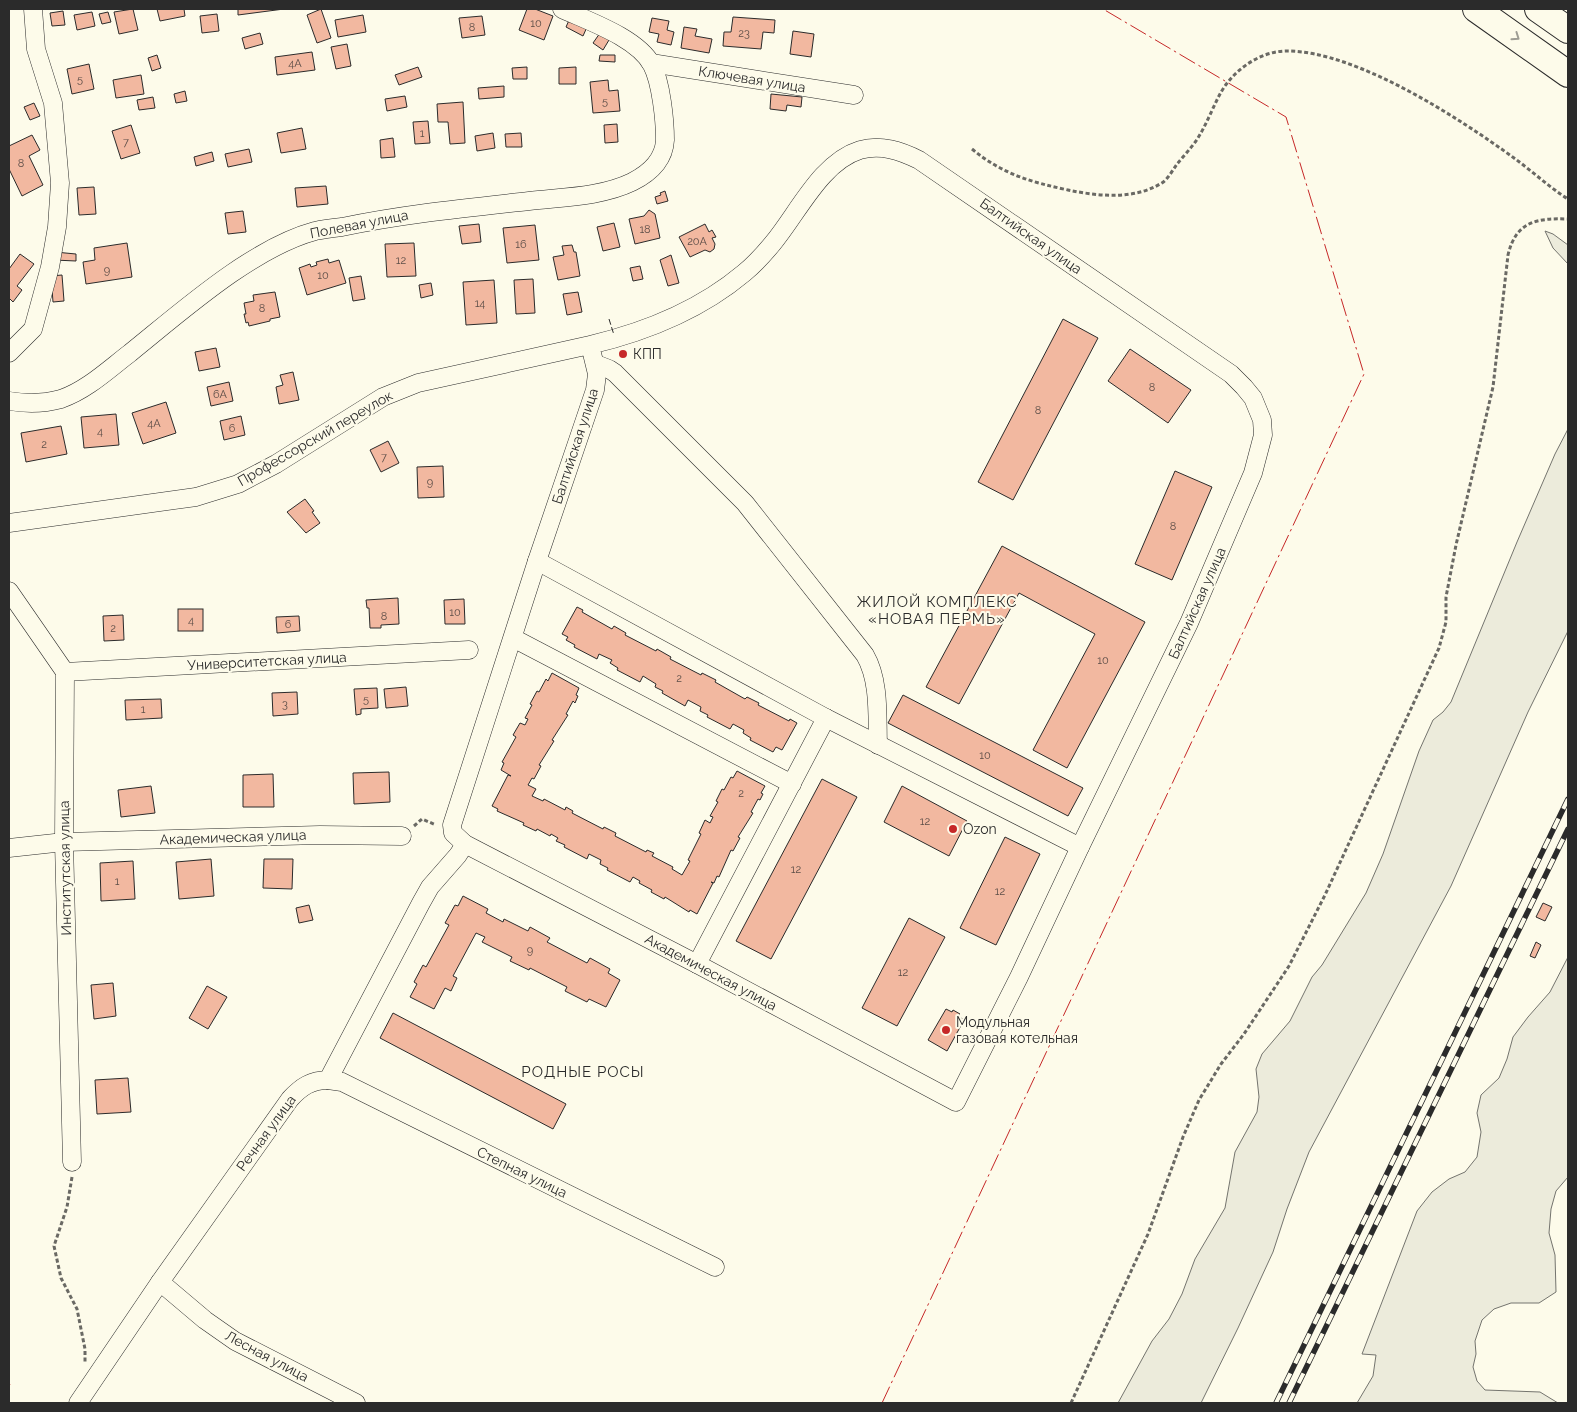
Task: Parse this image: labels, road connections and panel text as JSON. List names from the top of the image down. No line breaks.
{"streets":{"street":["Ключевая улица","Полевая улица","Балтийская улица","Профессорский переулок","Университетская улица","Академическая улица","Институтская улица","Речная улица","Степная улица","Лесная улица"]},"crossings":[["Ключевая улица","Полевая улица"],["Балтийская улица","Профессорский переулок"],["Балтийская улица","Академическая улица"],["Университетская улица","Институтская улица"],["Академическая улица","Институтская улица"],["Речная улица","Степная улица"],["Речная улица","Лесная улица"]],"districts":["ЖИЛОЙ КОМПЛЕКС «НОВАЯ ПЕРМЬ»","РОДНЫЕ РОСЫ"],"places":["КПП","Ozon","Модульная газовая котельная"],"house_numbers":["10","8","23","4А","5","5","1","7","8","18","20А","16","12","9","10","14","8","8","6А","8","4А","6","4","2","7","9","8","10","8","4","6","2","10","2","5","3","1","10","2","12","12","1","12","9","12"]}
